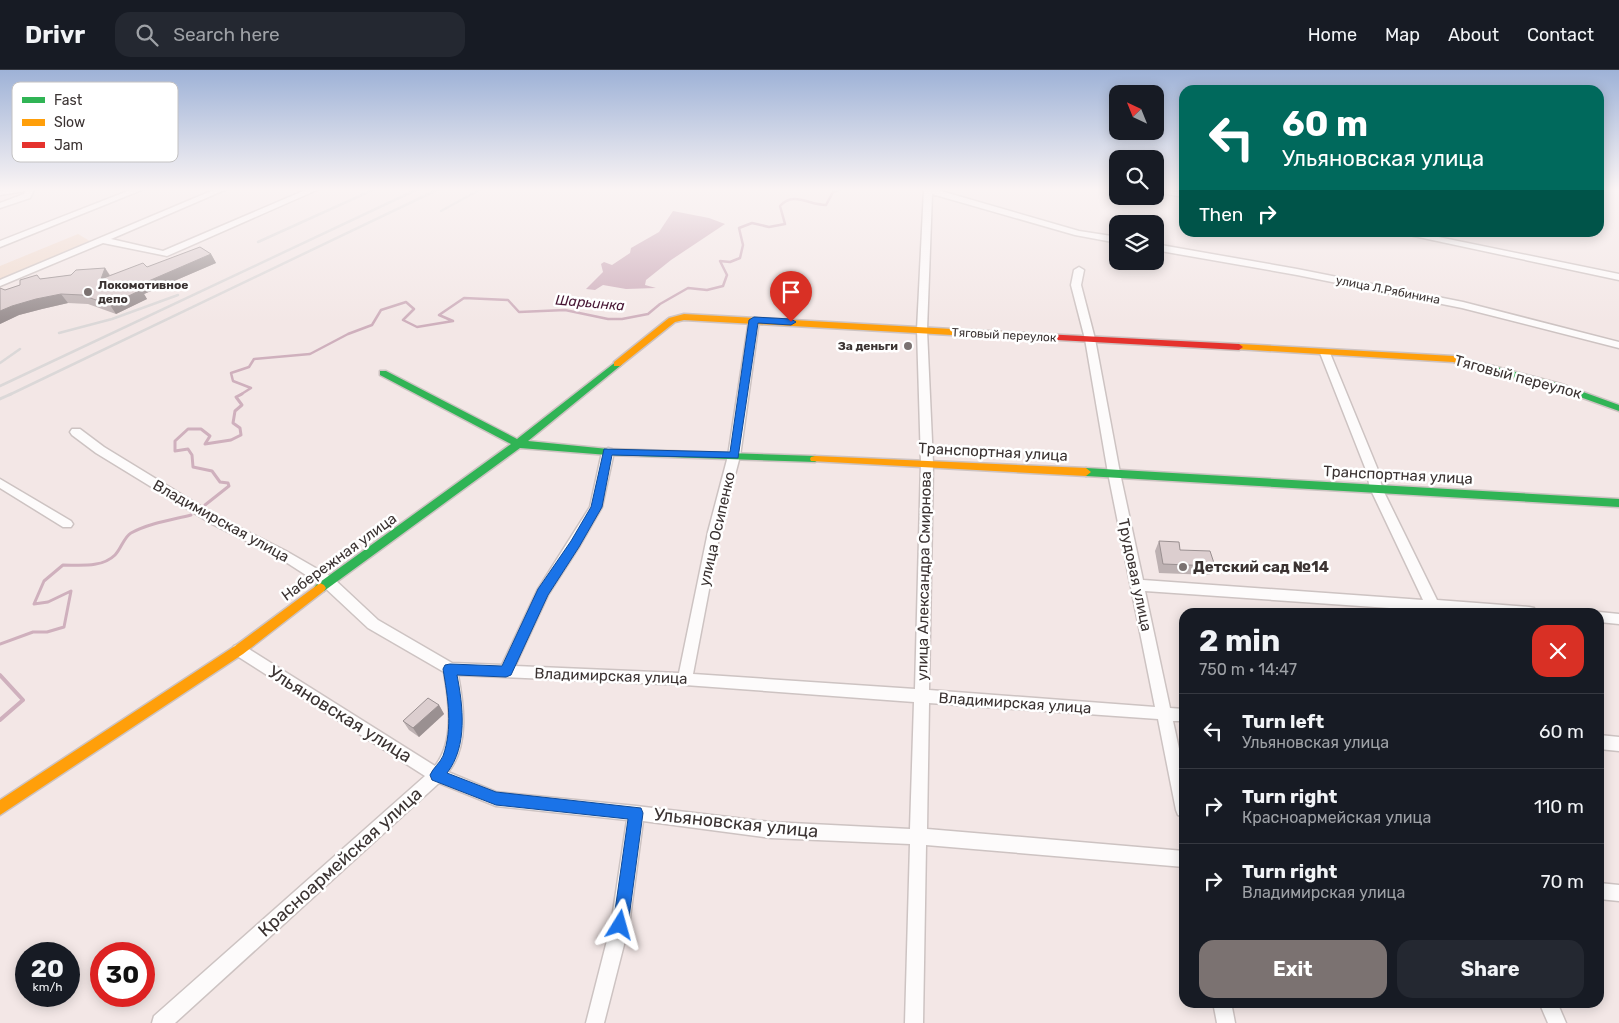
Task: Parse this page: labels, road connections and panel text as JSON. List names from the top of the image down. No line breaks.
{"streets":{"street":["улица Л.Рябинина","Тяговый переулок","Транспортная улица","Владимирская улица","улица Осипенко","Набережная улица","Трудовая улица","улица Александра Смирнова","Ульяновская улица","Красноармейская улица"]},"crossings":[["Тяговый переулок","улица Осипенко"],["Тяговый переулок","Набережная улица"],["Тяговый переулок","Трудовая улица"],["Тяговый переулок","улица Александра Смирнова"],["Транспортная улица","улица Осипенко"],["Транспортная улица","Набережная улица"],["Транспортная улица","Трудовая улица"],["Транспортная улица","улица Александра Смирнова"],["Владимирская улица","улица Осипенко"],["Владимирская улица","Набережная улица"],["Владимирская улица","Трудовая улица"],["Владимирская улица","улица Александра Смирнова"],["Владимирская улица","Красноармейская улица"],["Набережная улица","Ульяновская улица"],["улица Александра Смирнова","Ульяновская улица"],["Ульяновская улица","Красноармейская улица"]],"water":["Шарьинка"],"places":["Локомотивное депо","За деньги","Детский сад №14"],"legend":["Fast","Slow","Jam"],"north":"top left","page":{"header":"Drivr","search":"Search here","nav":["Home","Map","About","Contact"],"turn":["60 m","Ульяновская улица"],"then":"Then","heading":["2 min","750 m · 14:47"],"list":[{"name":"Turn left","note":"Ульяновская улица","value":"60 m"},{"name":"Turn right","note":"Красноармейская улица","value":"110 m"},{"name":"Turn right","note":"Владимирская улица","value":"70 m"}],"buttons":["Exit","Share"],"speed":"20 km/h","limit":"30"}}
